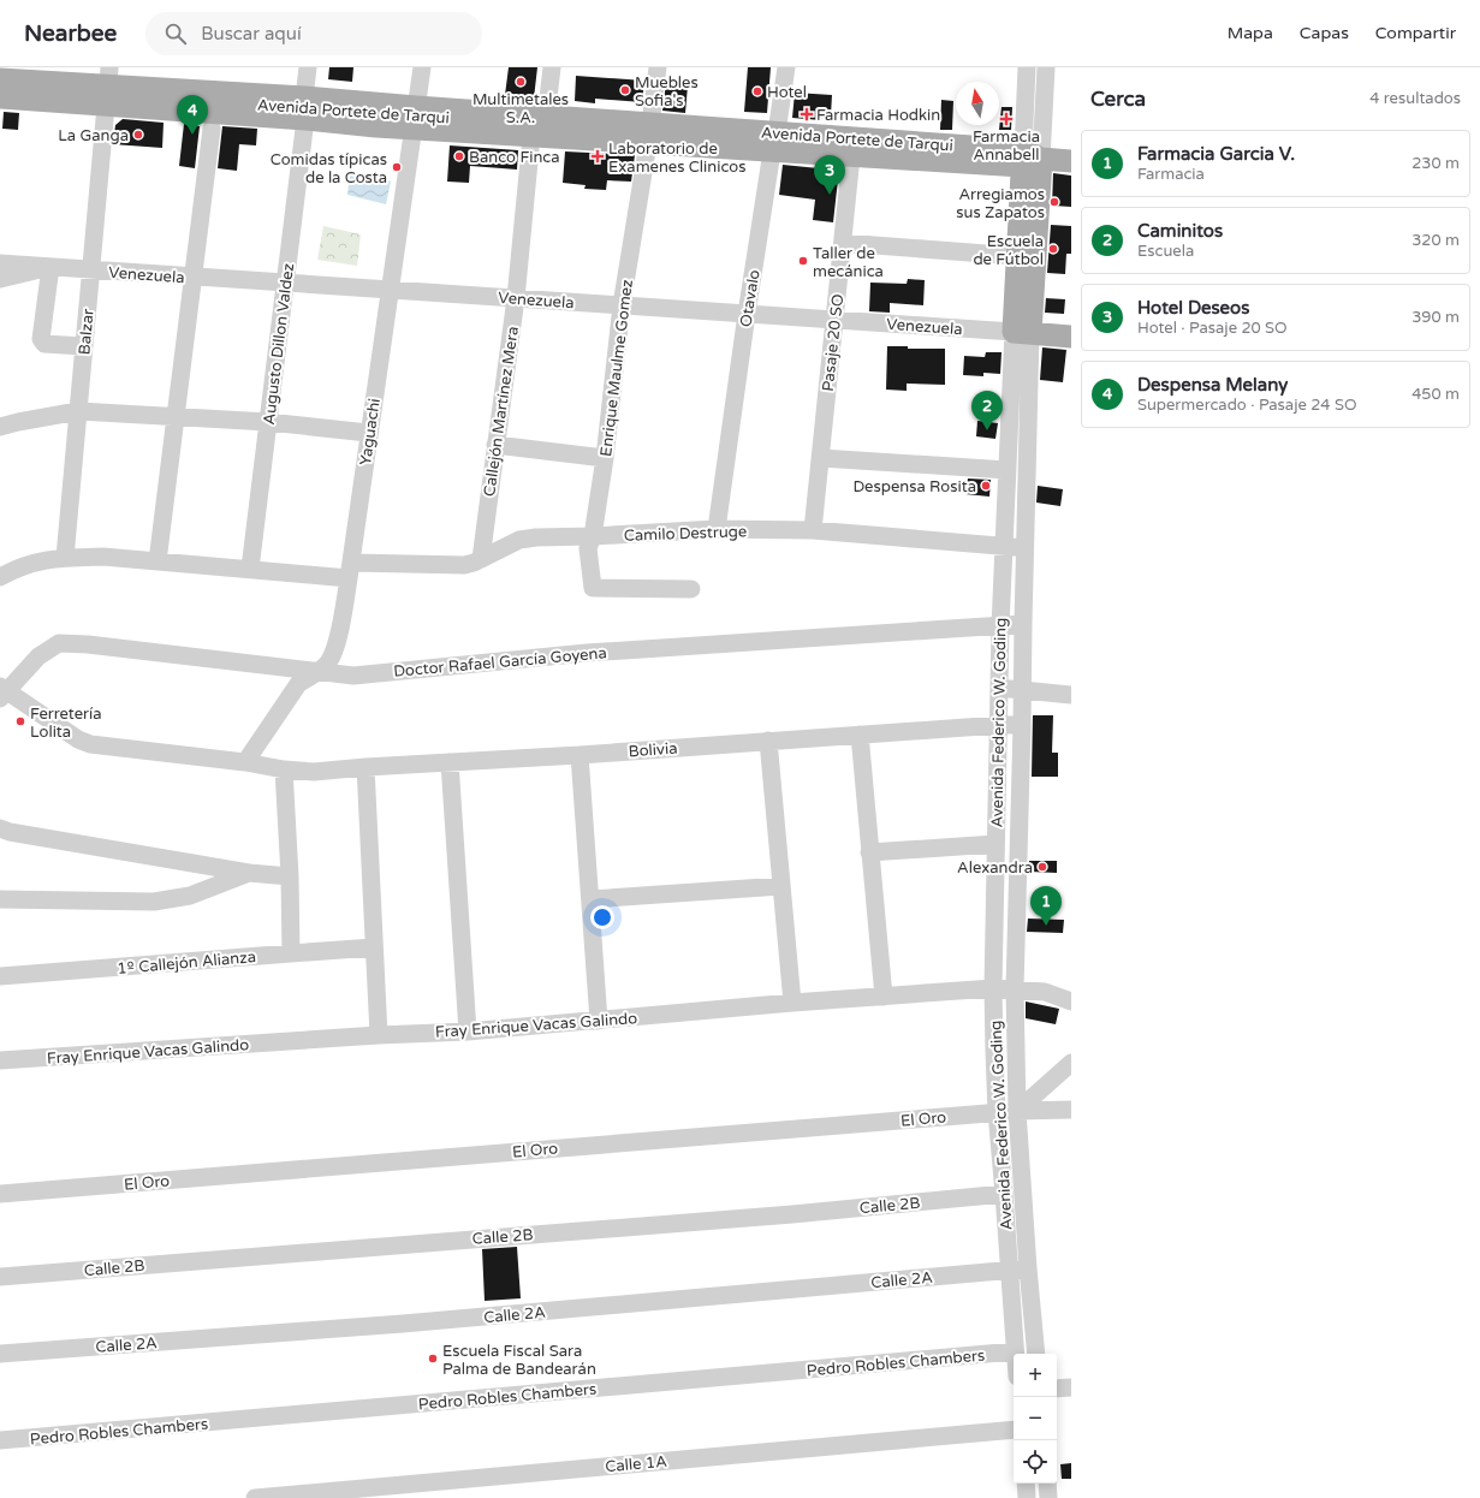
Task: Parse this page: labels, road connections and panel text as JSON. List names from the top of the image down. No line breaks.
{"streets":{"main road":["Avenida Portete de Tarqui","Venezuela","Avenida Federico W. Goding"],"street":["Otavalo","Balzar","Pasaje 20 SO","Augusto Dillon Valdez","Enrique Maulme Gomez","Callejón Martínez Mera","Yaguachi","Camilo Destruge","Doctor Rafael García Goyena","Bolivia","1º Callejón Alianza","Fray Enrique Vacas Galindo","El Oro","Calle 2B","Calle 2A","Pedro Robles Chambers","Calle 1A"]},"crossings":[["Avenida Portete de Tarqui","Otavalo"],["Avenida Portete de Tarqui","Balzar"],["Avenida Portete de Tarqui","Pasaje 20 SO"],["Avenida Portete de Tarqui","Augusto Dillon Valdez"],["Avenida Portete de Tarqui","Enrique Maulme Gomez"],["Avenida Portete de Tarqui","Yaguachi"],["Avenida Portete de Tarqui","Avenida Federico W. Goding"],["Venezuela","Otavalo"],["Venezuela","Balzar"],["Venezuela","Pasaje 20 SO"],["Venezuela","Augusto Dillon Valdez"],["Venezuela","Enrique Maulme Gomez"],["Venezuela","Callejón Martínez Mera"],["Venezuela","Yaguachi"],["Venezuela","Avenida Federico W. Goding"],["Otavalo","Camilo Destruge"],["Balzar","Camilo Destruge"],["Pasaje 20 SO","Camilo Destruge"],["Augusto Dillon Valdez","Camilo Destruge"],["Enrique Maulme Gomez","Camilo Destruge"],["Callejón Martínez Mera","Camilo Destruge"],["Yaguachi","Camilo Destruge"],["Yaguachi","Doctor Rafael García Goyena"],["Yaguachi","Bolivia"],["Camilo Destruge","Avenida Federico W. Goding"],["Doctor Rafael García Goyena","Avenida Federico W. Goding"],["Doctor Rafael García Goyena","Bolivia"],["Avenida Federico W. Goding","Bolivia"],["Avenida Federico W. Goding","Fray Enrique Vacas Galindo"],["Avenida Federico W. Goding","El Oro"],["Avenida Federico W. Goding","Calle 2B"],["Avenida Federico W. Goding","Calle 2A"],["Avenida Federico W. Goding","Pedro Robles Chambers"]],"places":{"other":["Multimetales S.A.","Muebles Sofia's","Hotel","La Ganga","Banco Finca","Comidas típicas de la Costa","Arregiamos sus Zapatos","Escuela de Fútbol","Taller de mecánica","Despensa Rosita","Ferretería Lolita","Alexandra","Escuela Fiscal Sara Palma de Bandearán"],"health":["Farmacia Hodkin","Farmacia Annabell","Laboratorio de Examenes Clinicos"]},"north":"top","page":{"header":"Nearbee","search":"Buscar aquí","nav":["Mapa","Capas","Compartir"],"heading":["Cerca","4 resultados"],"pins":["4","3","2","1"],"list":[{"mark":"1","name":"Farmacia Garcia V.","note":"Farmacia","value":"230 m"},{"mark":"2","name":"Caminitos","note":"Escuela","value":"320 m"},{"mark":"3","name":"Hotel Deseos","note":"Hotel · Pasaje 20 SO","value":"390 m"},{"mark":"4","name":"Despensa Melany","note":"Supermercado · Pasaje 24 SO","value":"450 m"}],"map_buttons":["+","−"]}}
